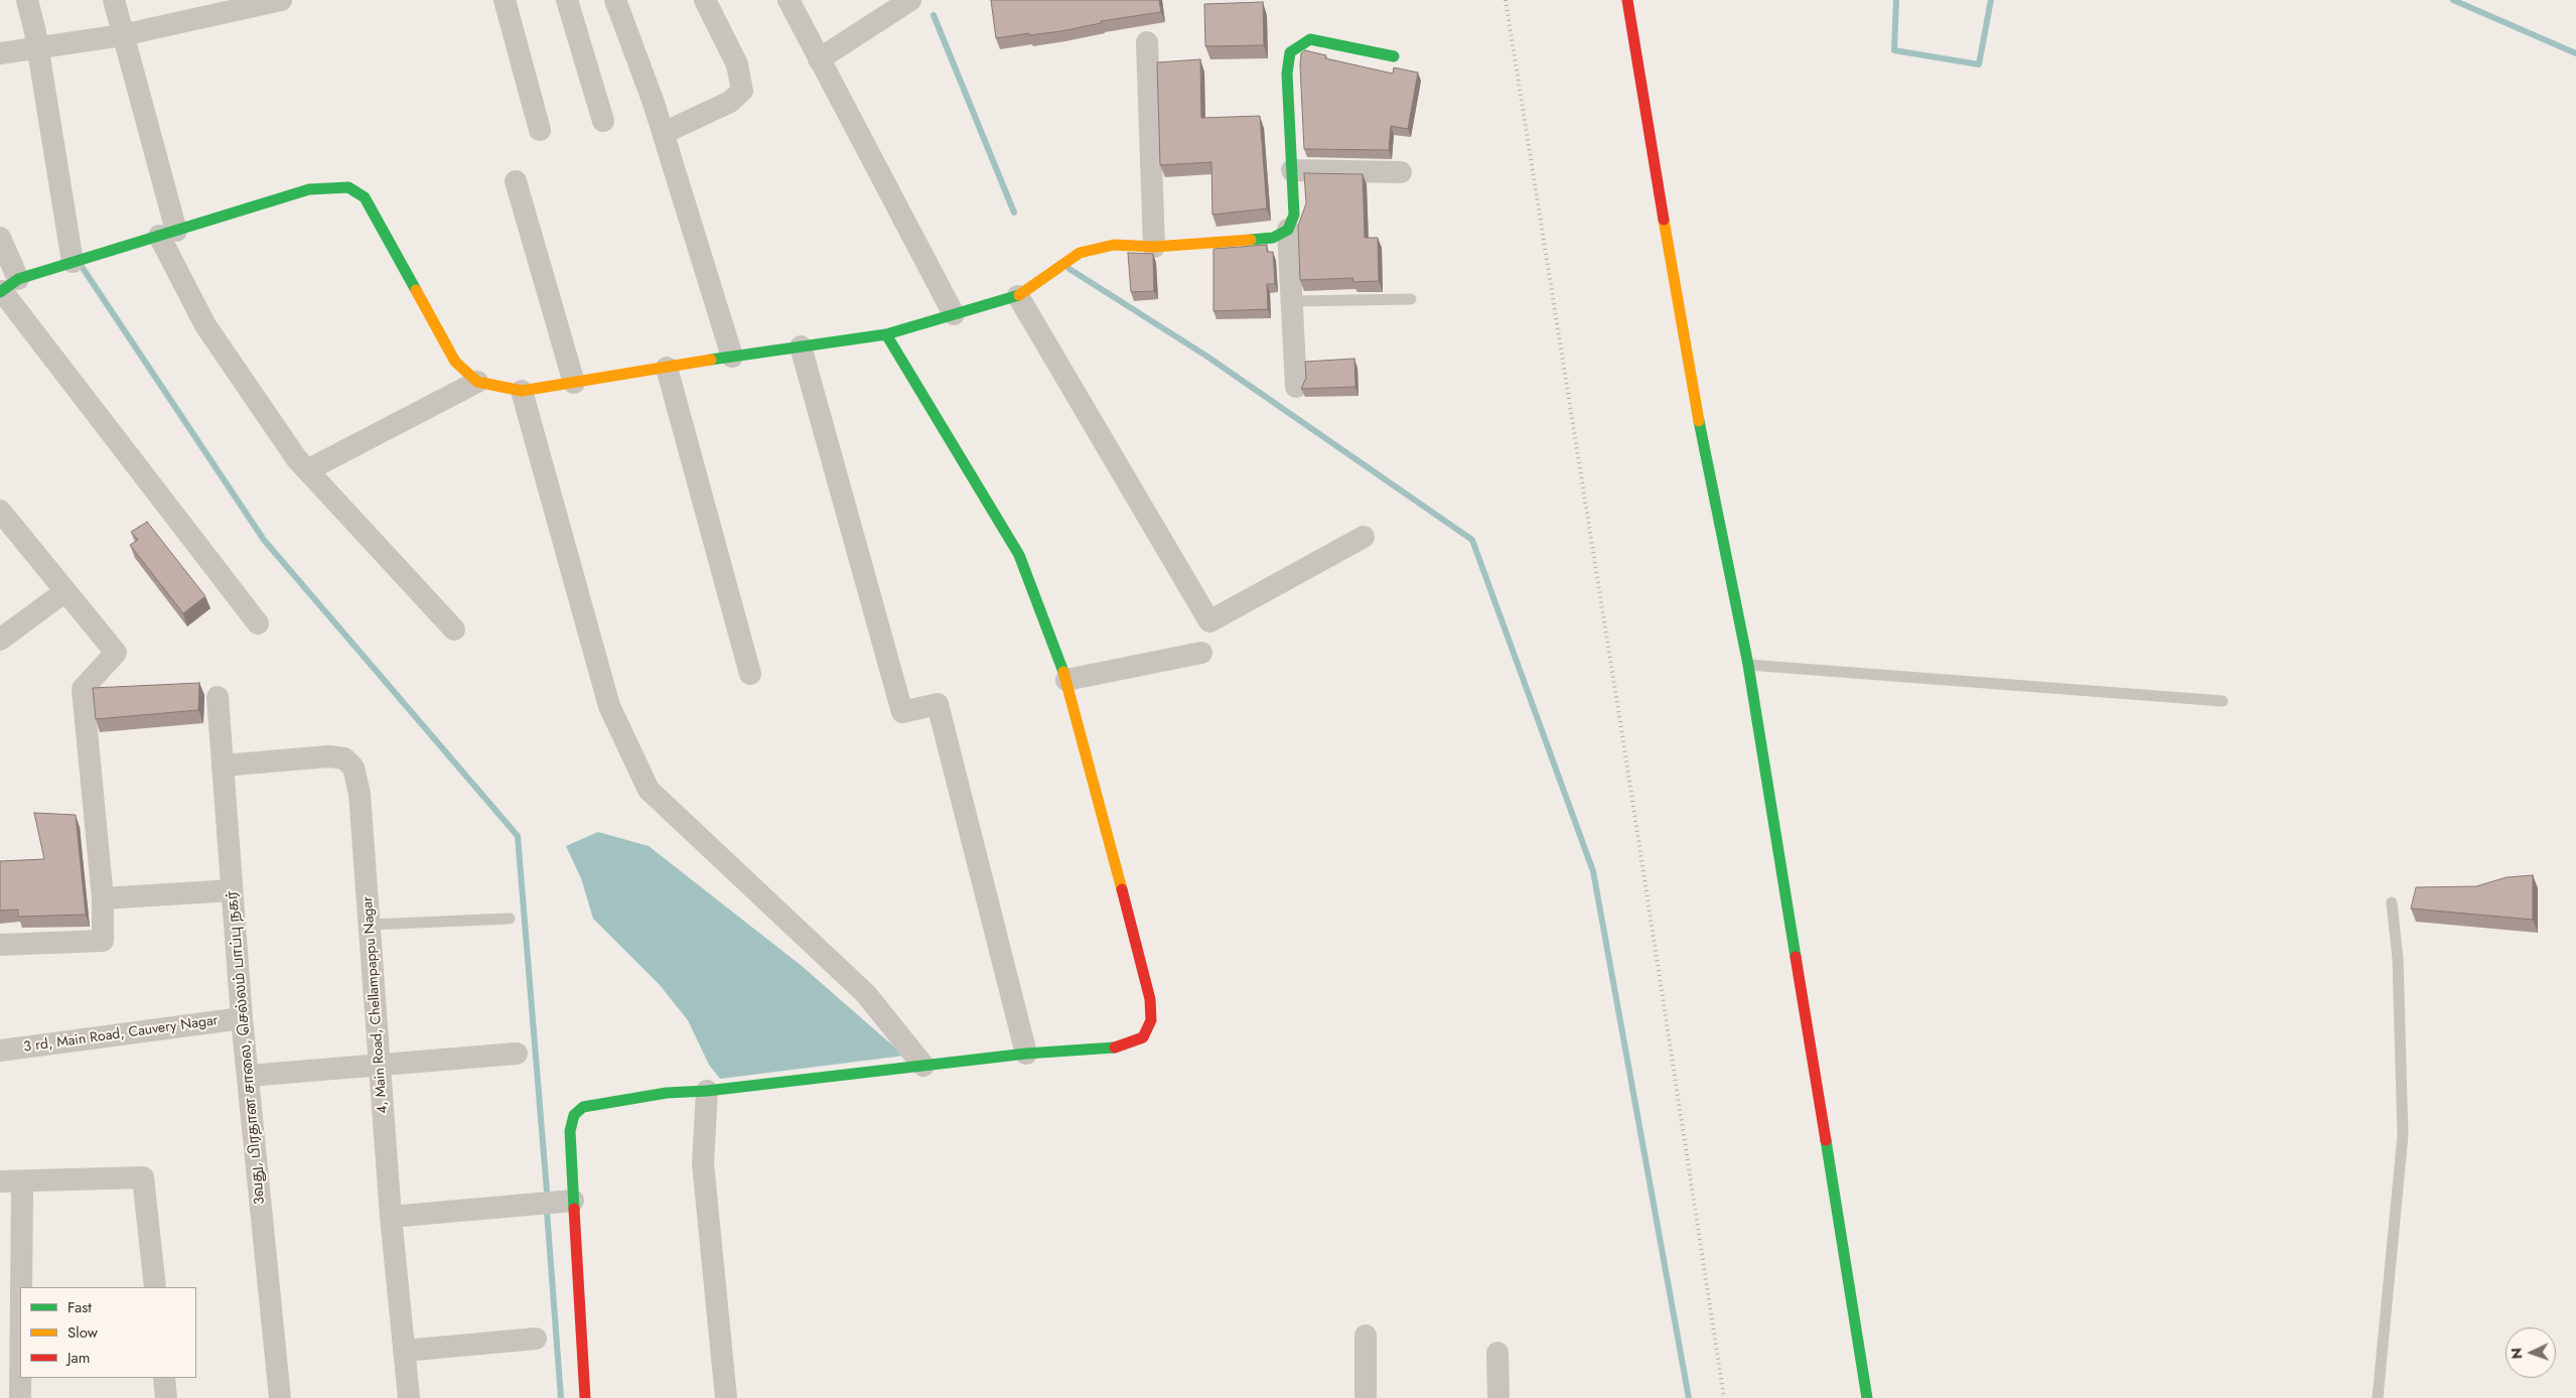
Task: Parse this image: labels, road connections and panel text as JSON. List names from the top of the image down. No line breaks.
{"streets":{"street":["4, Main Road, Chellampappu Nagar","3 rd, Main Road, Cauvery Nagar","3வது, பிரதான சாலை, செல்லம் பாப்பு நகர்"]},"crossings":[["4, Main Road, Chellampappu Nagar","3வது, பிரதான சாலை, செல்லம் பாப்பு நகர்"],["3 rd, Main Road, Cauvery Nagar","3வது, பிரதான சாலை, செல்லம் பாப்பு நகர்"]],"legend":["Fast","Slow","Jam"],"north":"left"}
